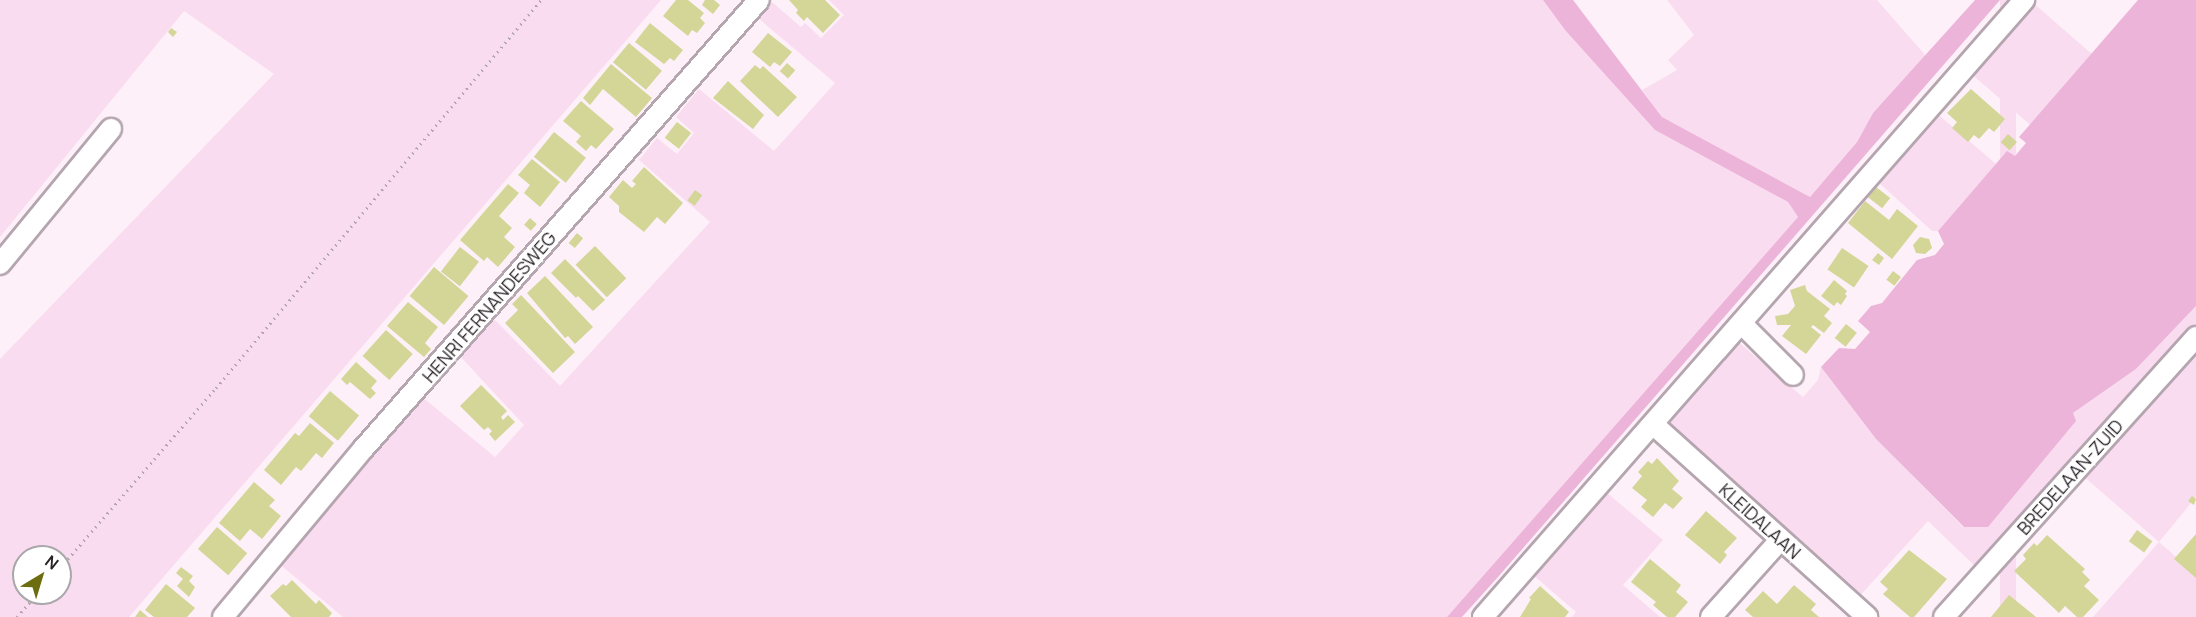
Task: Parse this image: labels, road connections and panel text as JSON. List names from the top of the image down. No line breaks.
{"streets":{"street":["HENRI FERNANDESWEG","BREDELAAN-ZUID","KLEIDALAAN"]},"north":"top right"}
